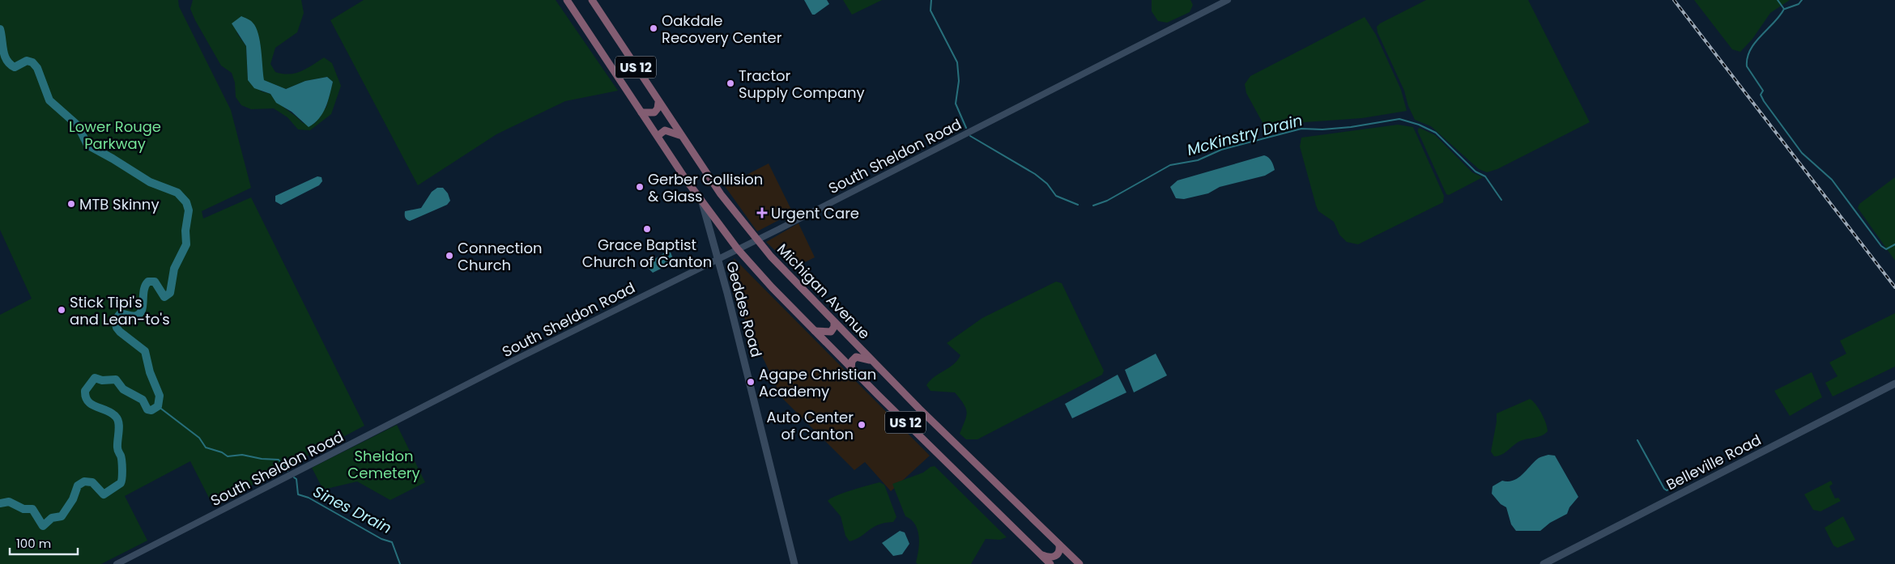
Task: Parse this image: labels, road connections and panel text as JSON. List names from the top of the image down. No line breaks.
{"streets":{"main road":["US 12","Michigan Avenue","Geddes Road","Belleville Road"],"street":["South Sheldon Road"]},"crossings":[["US 12","South Sheldon Road"],["US 12","Geddes Road"],["South Sheldon Road","Michigan Avenue"],["South Sheldon Road","Geddes Road"]],"water":["McKinstry Drain","Sines Drain"],"parks":["Lower Rouge Parkway","Sheldon Cemetery"],"places":{"other":["Oakdale Recovery Center","Tractor Supply Company","Gerber Collision & Glass","MTB Skinny","Grace Baptist Church of Canton","Connection Church","Stick Tipi's and Lean-to's","Agape Christian Academy","Auto Center of Canton"],"health":["Urgent Care"]},"scale_bar":"100 m"}
